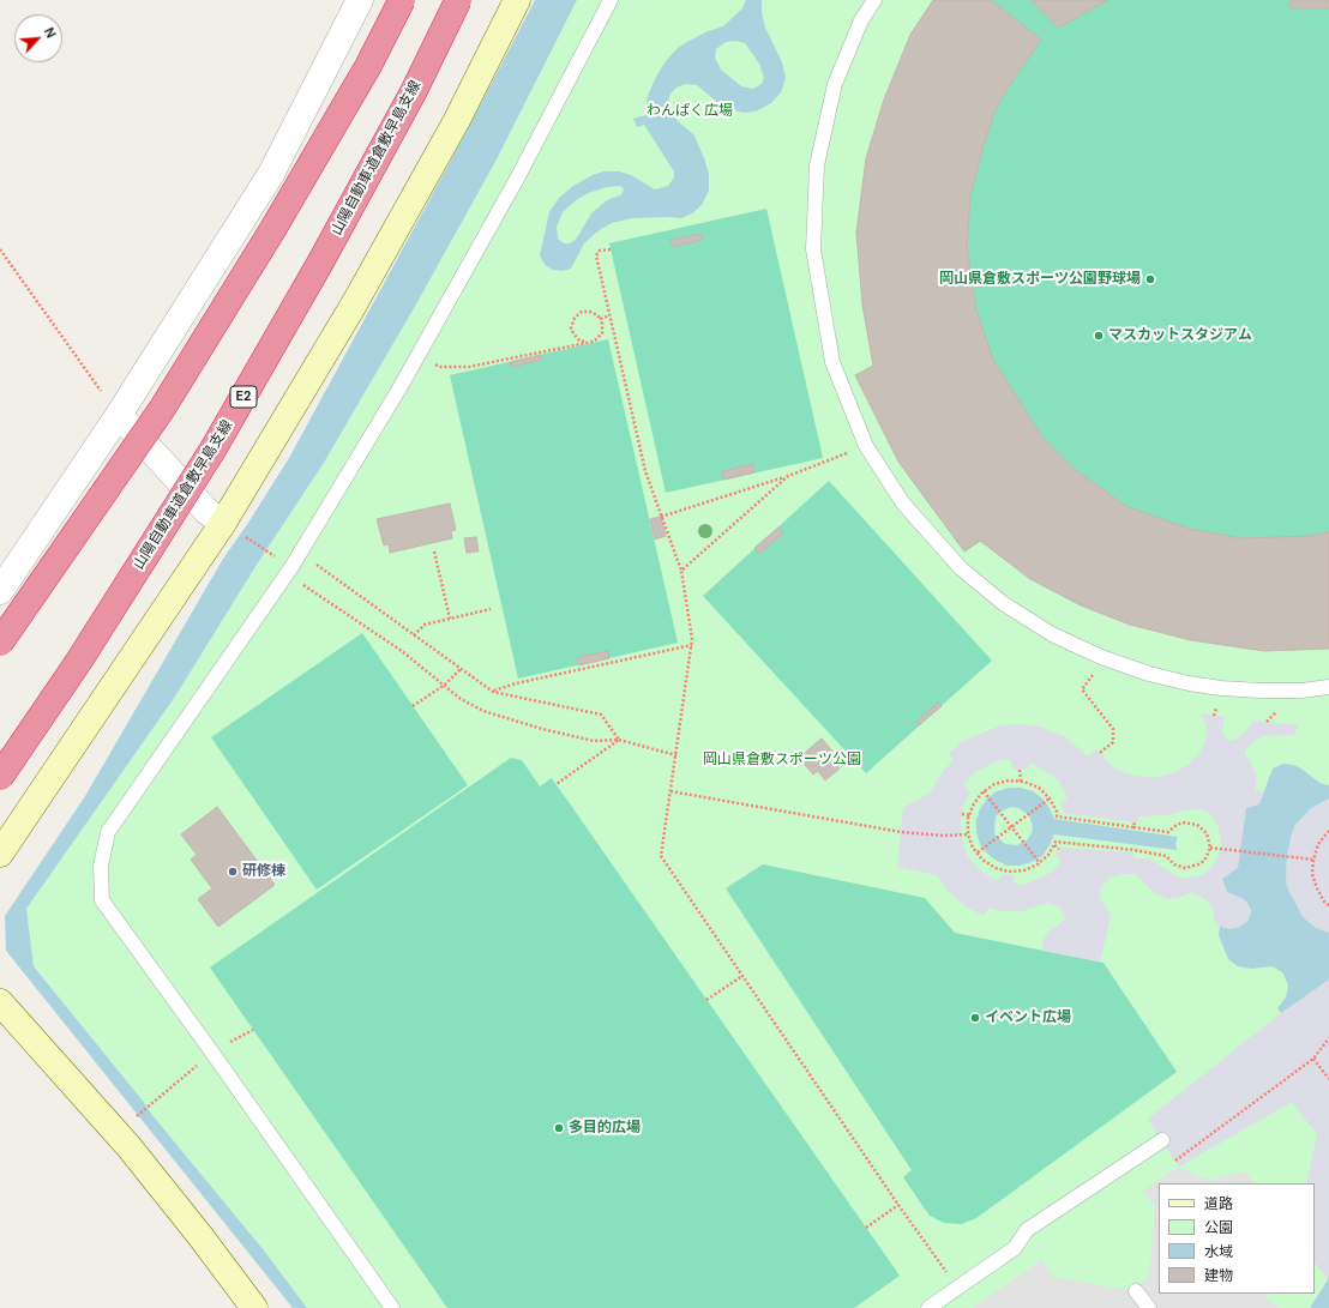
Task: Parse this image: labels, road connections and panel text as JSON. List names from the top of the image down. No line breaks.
{"streets":{"highway":["山陽自動車道倉敷早島支線","E2"]},"parks":["わんぱく広場","岡山県倉敷スポーツ公園"],"places":["岡山県倉敷スポーツ公園野球場","マスカットスタジアム","研修棟","イベント広場","多目的広場"],"legend":["道路","公園","水域","建物"],"north":"top right"}
